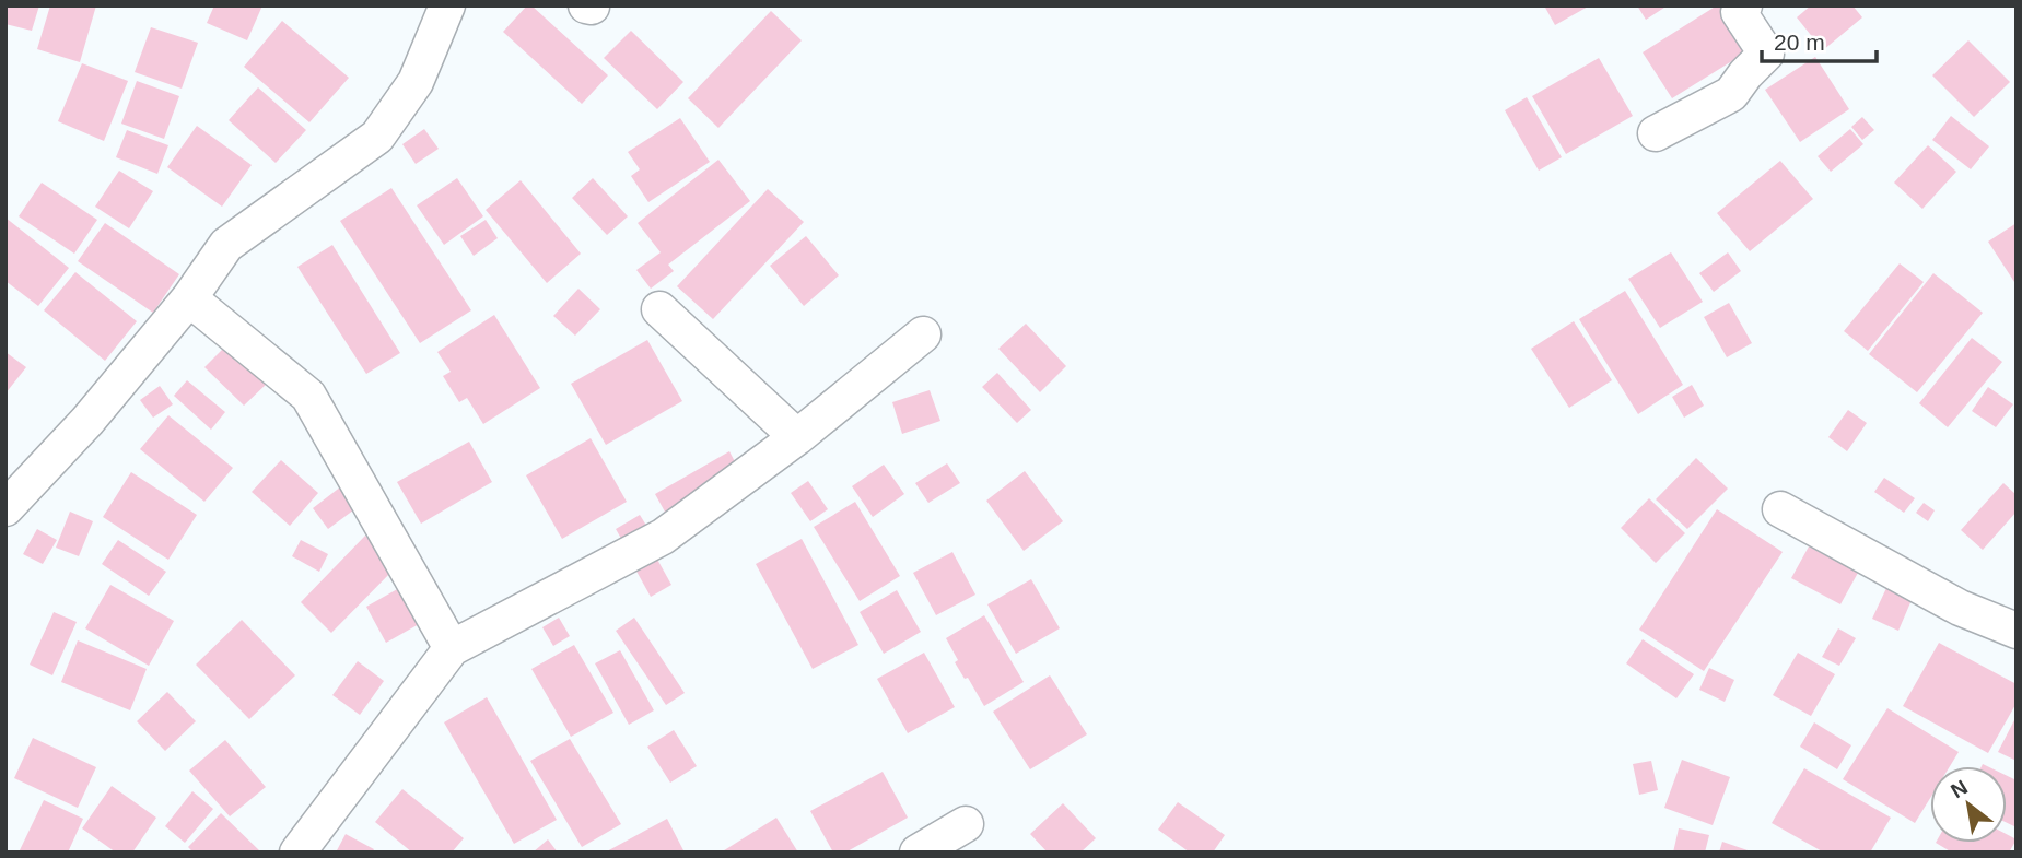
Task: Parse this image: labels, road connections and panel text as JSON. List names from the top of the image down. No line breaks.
{"scale_bar":"20 m","north":"top left"}
